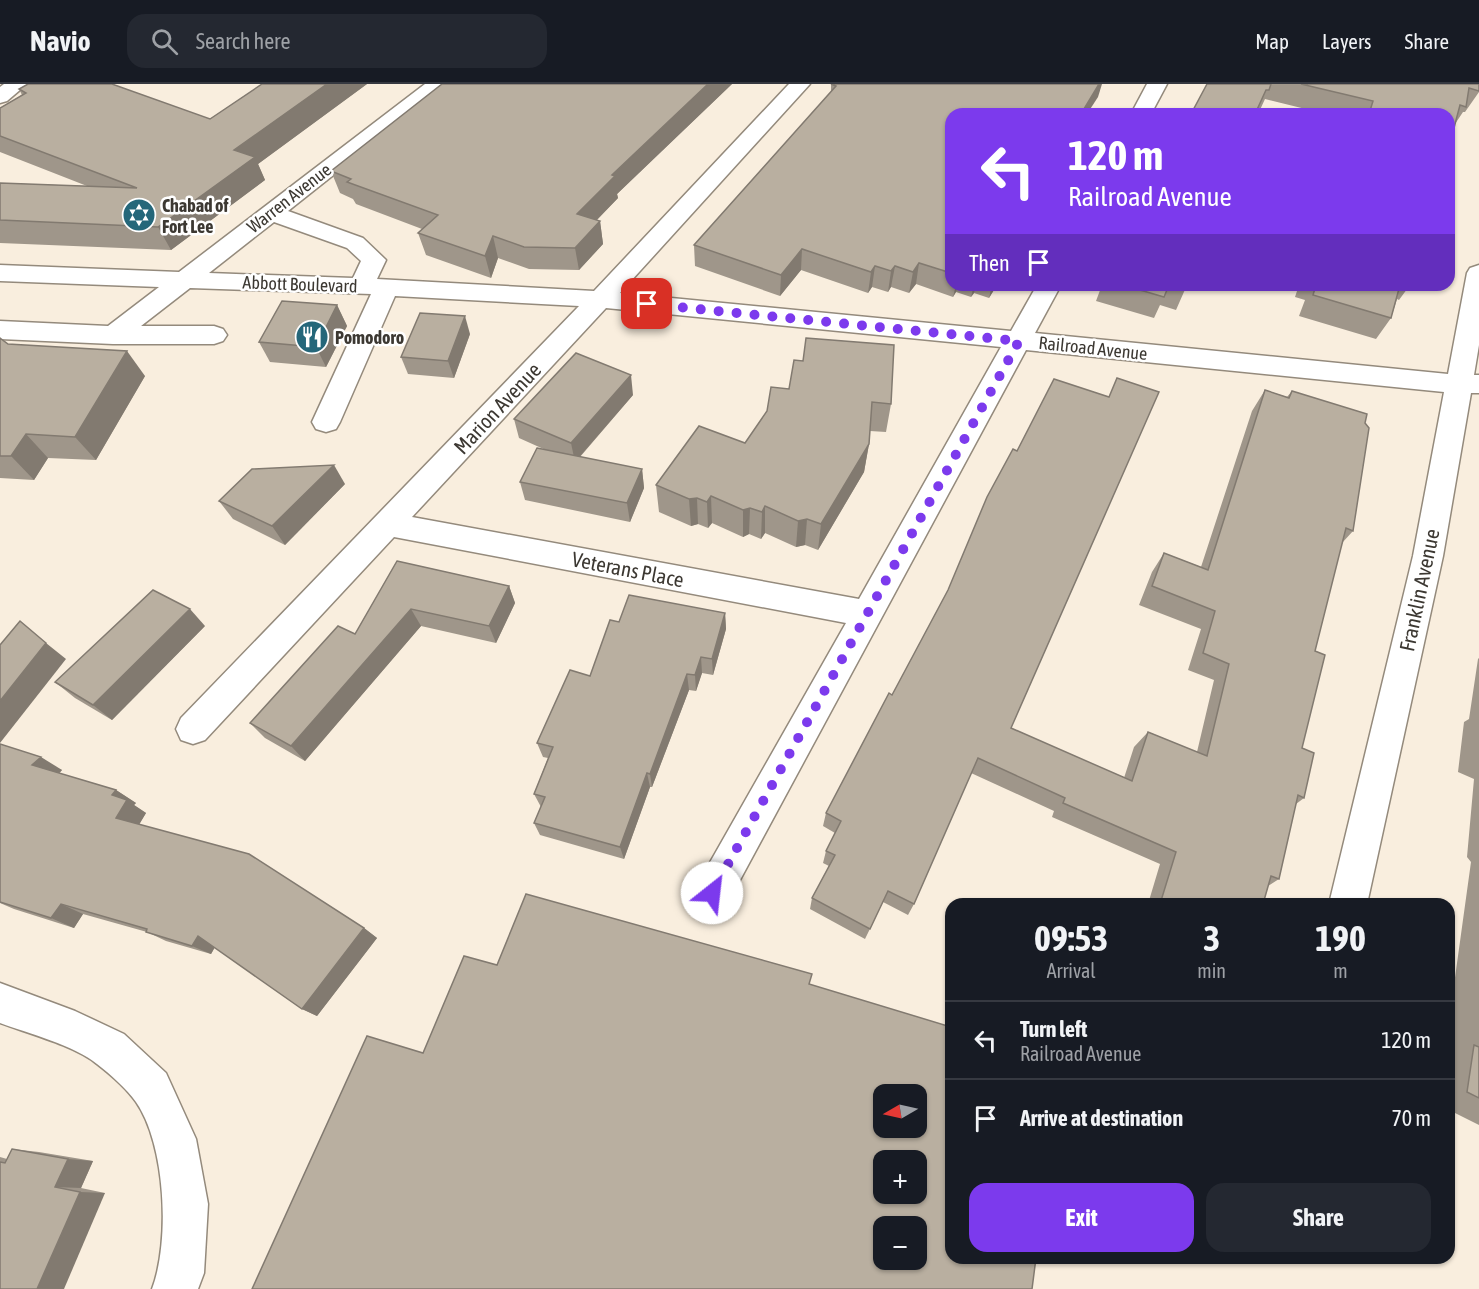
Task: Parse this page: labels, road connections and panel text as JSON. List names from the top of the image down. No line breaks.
{"streets":{"street":["Warren Avenue","Abbott Boulevard","Railroad Avenue","Marion Avenue","Veterans Place","Franklin Avenue"]},"crossings":[["Warren Avenue","Abbott Boulevard"],["Abbott Boulevard","Railroad Avenue"],["Abbott Boulevard","Marion Avenue"],["Railroad Avenue","Marion Avenue"],["Railroad Avenue","Franklin Avenue"],["Marion Avenue","Veterans Place"]],"places":{"synagogue":["Chabad of Fort Lee"],"restaurant":["Pomodoro"]},"north":"left","page":{"header":"Navio","search":"Search here","nav":["Map","Layers","Share"],"turn":["120 m","Railroad Avenue"],"then":"Then","eta":["09:53","Arrival","3","min","190","m"],"list":[{"name":"Turn left","note":"Railroad Avenue","value":"120 m"},{"name":"Arrive at destination","value":"70 m"}],"map_buttons":["+","−"],"buttons":["Exit","Share"]}}
